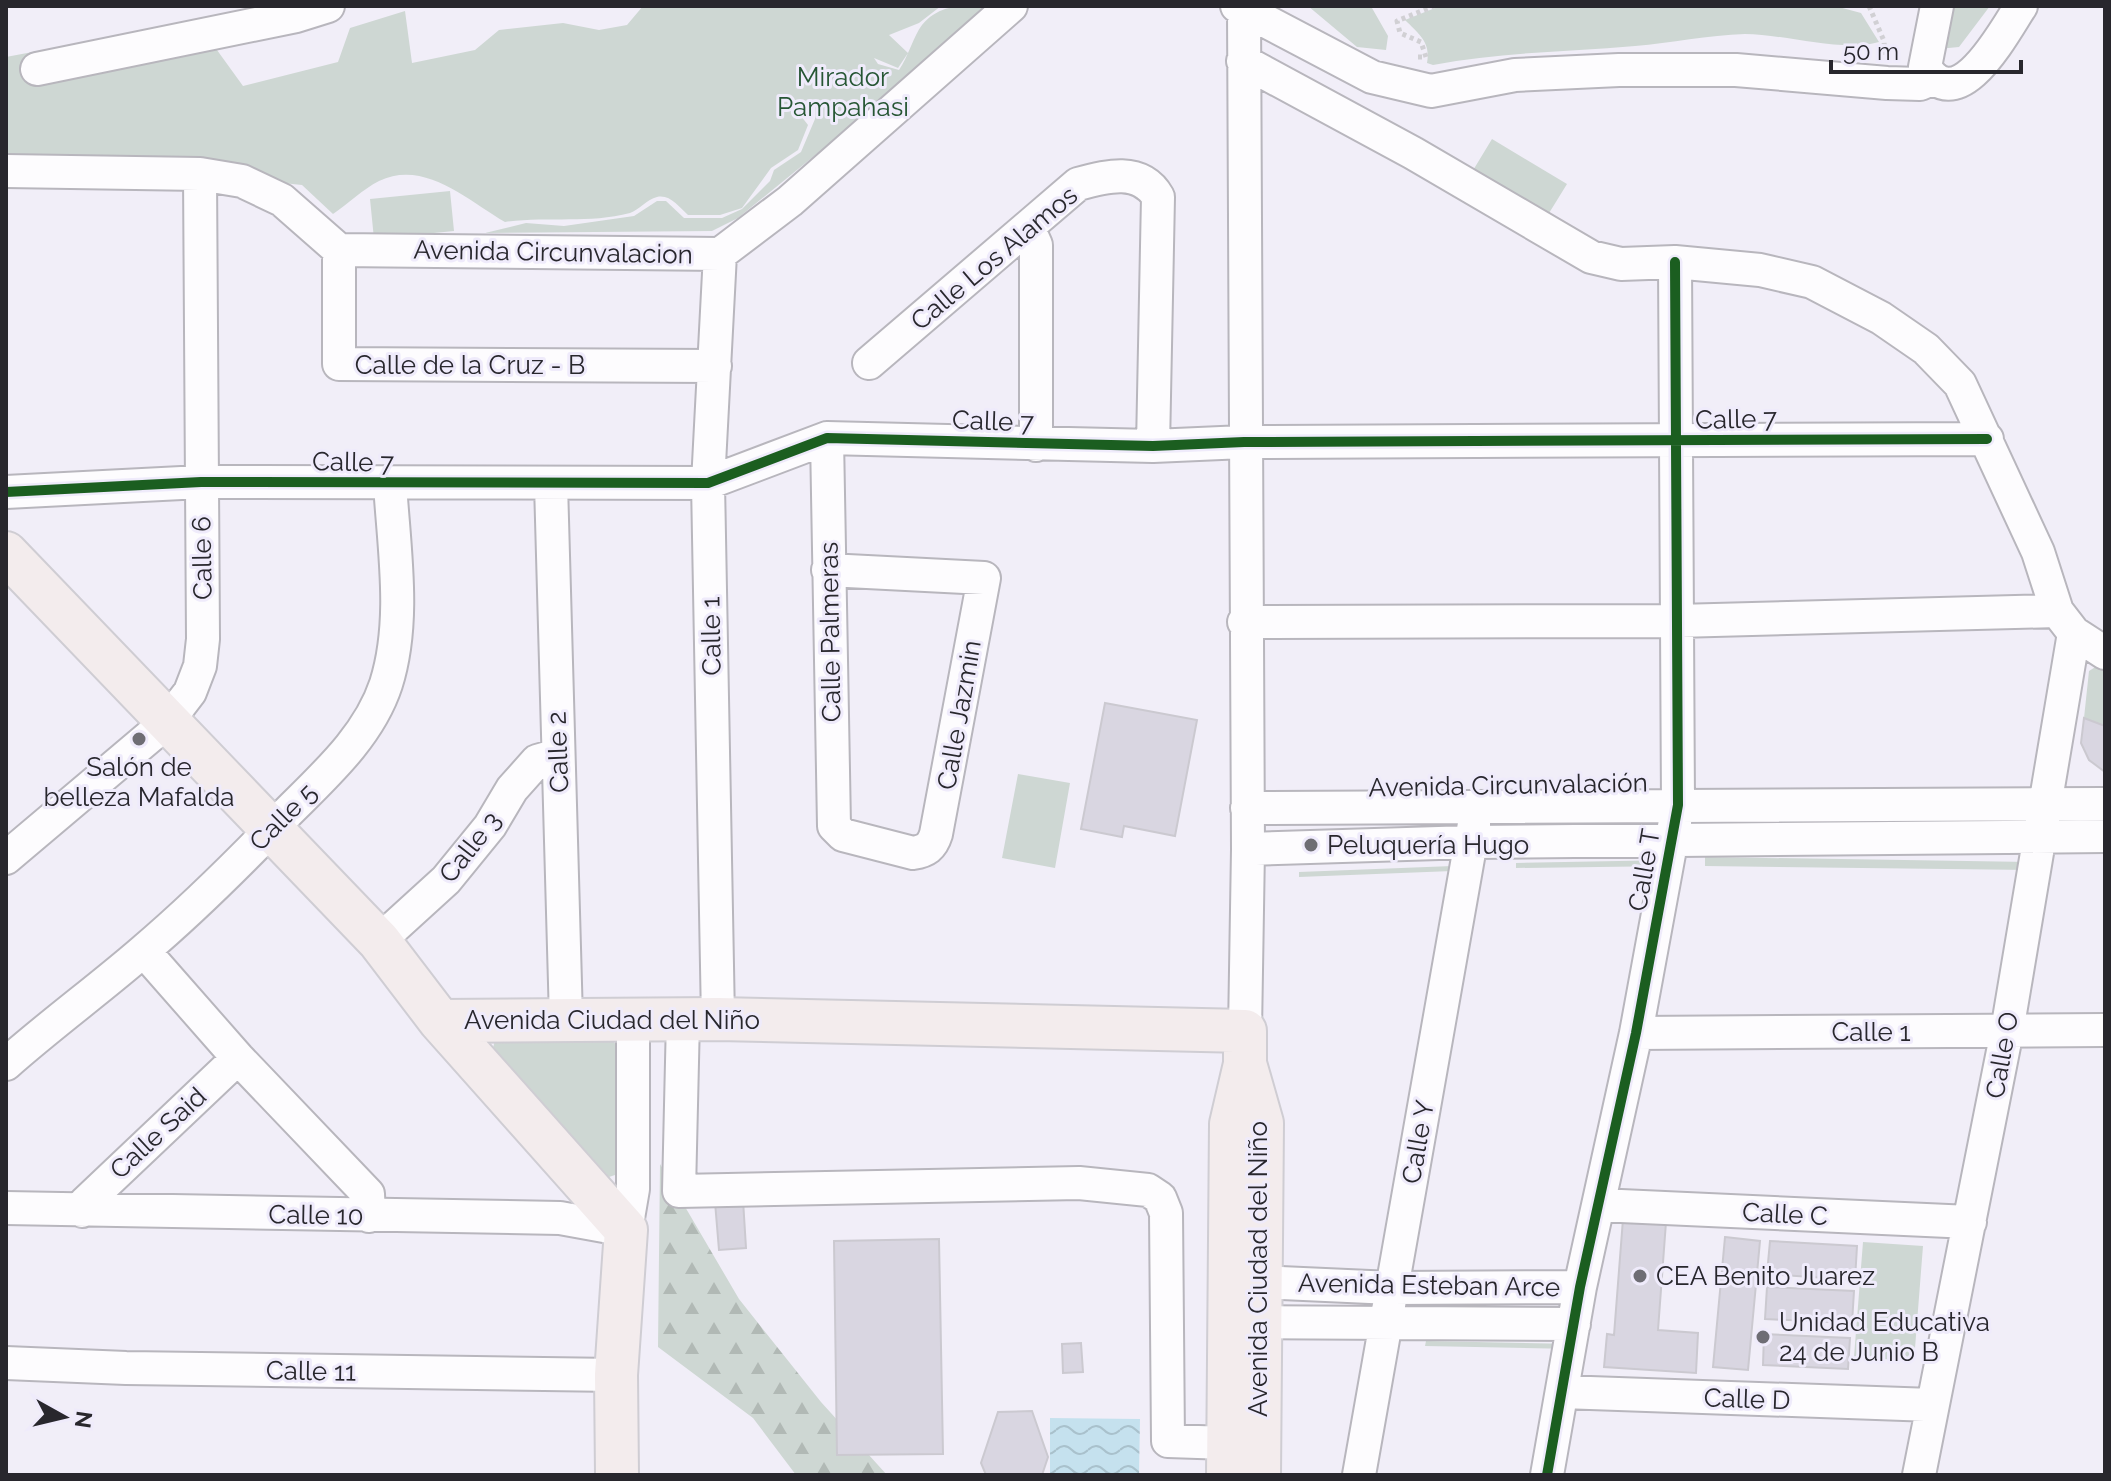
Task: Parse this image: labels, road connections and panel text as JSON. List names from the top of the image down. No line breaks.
{"streets":{"main road":["Avenida Ciudad del Niño"],"street":["Avenida Circunvalacion","Calle Los Alamos","Calle de la Cruz - B","Calle 7","Calle 6","Calle Palmeras","Calle 1","Calle Jazmin","Calle 2","Avenida Circunvalación","Calle 5","Calle 3","Calle T","Calle O","Calle Said","Calle Y","Calle C","Calle 10","Avenida Esteban Arce","Calle 11","Calle D"]},"crossings":[["Avenida Circunvalacion","Calle de la Cruz - B"],["Avenida Circunvalacion","Calle 1"],["Calle Los Alamos","Calle 7"],["Calle de la Cruz - B","Calle 1"],["Calle 7","Calle 6"],["Calle 7","Calle Palmeras"],["Calle 7","Calle 1"],["Calle 7","Calle 2"],["Calle 7","Calle 5"],["Calle 7","Calle T"],["Calle 6","Avenida Ciudad del Niño"],["Calle Palmeras","Calle Jazmin"],["Calle 1","Calle T"],["Calle 1","Avenida Ciudad del Niño"],["Calle 1","Calle O"],["Calle 2","Calle 3"],["Calle 2","Avenida Ciudad del Niño"],["Avenida Circunvalación","Calle T"],["Avenida Circunvalación","Calle O"],["Avenida Circunvalación","Calle Y"],["Calle 5","Avenida Ciudad del Niño"],["Calle 3","Avenida Ciudad del Niño"],["Calle T","Calle C"],["Calle T","Avenida Esteban Arce"],["Calle T","Calle D"],["Avenida Ciudad del Niño","Avenida Esteban Arce"],["Calle O","Calle C"],["Calle O","Calle D"],["Calle Said","Calle 10"],["Calle Y","Avenida Esteban Arce"]],"parks":["Mirador Pampahasi"],"places":["Salón de belleza Mafalda","Peluquería Hugo","CEA Benito Juarez","Unidad Educativa 24 de Junio B"],"scale_bar":"50 m","north":"right"}
